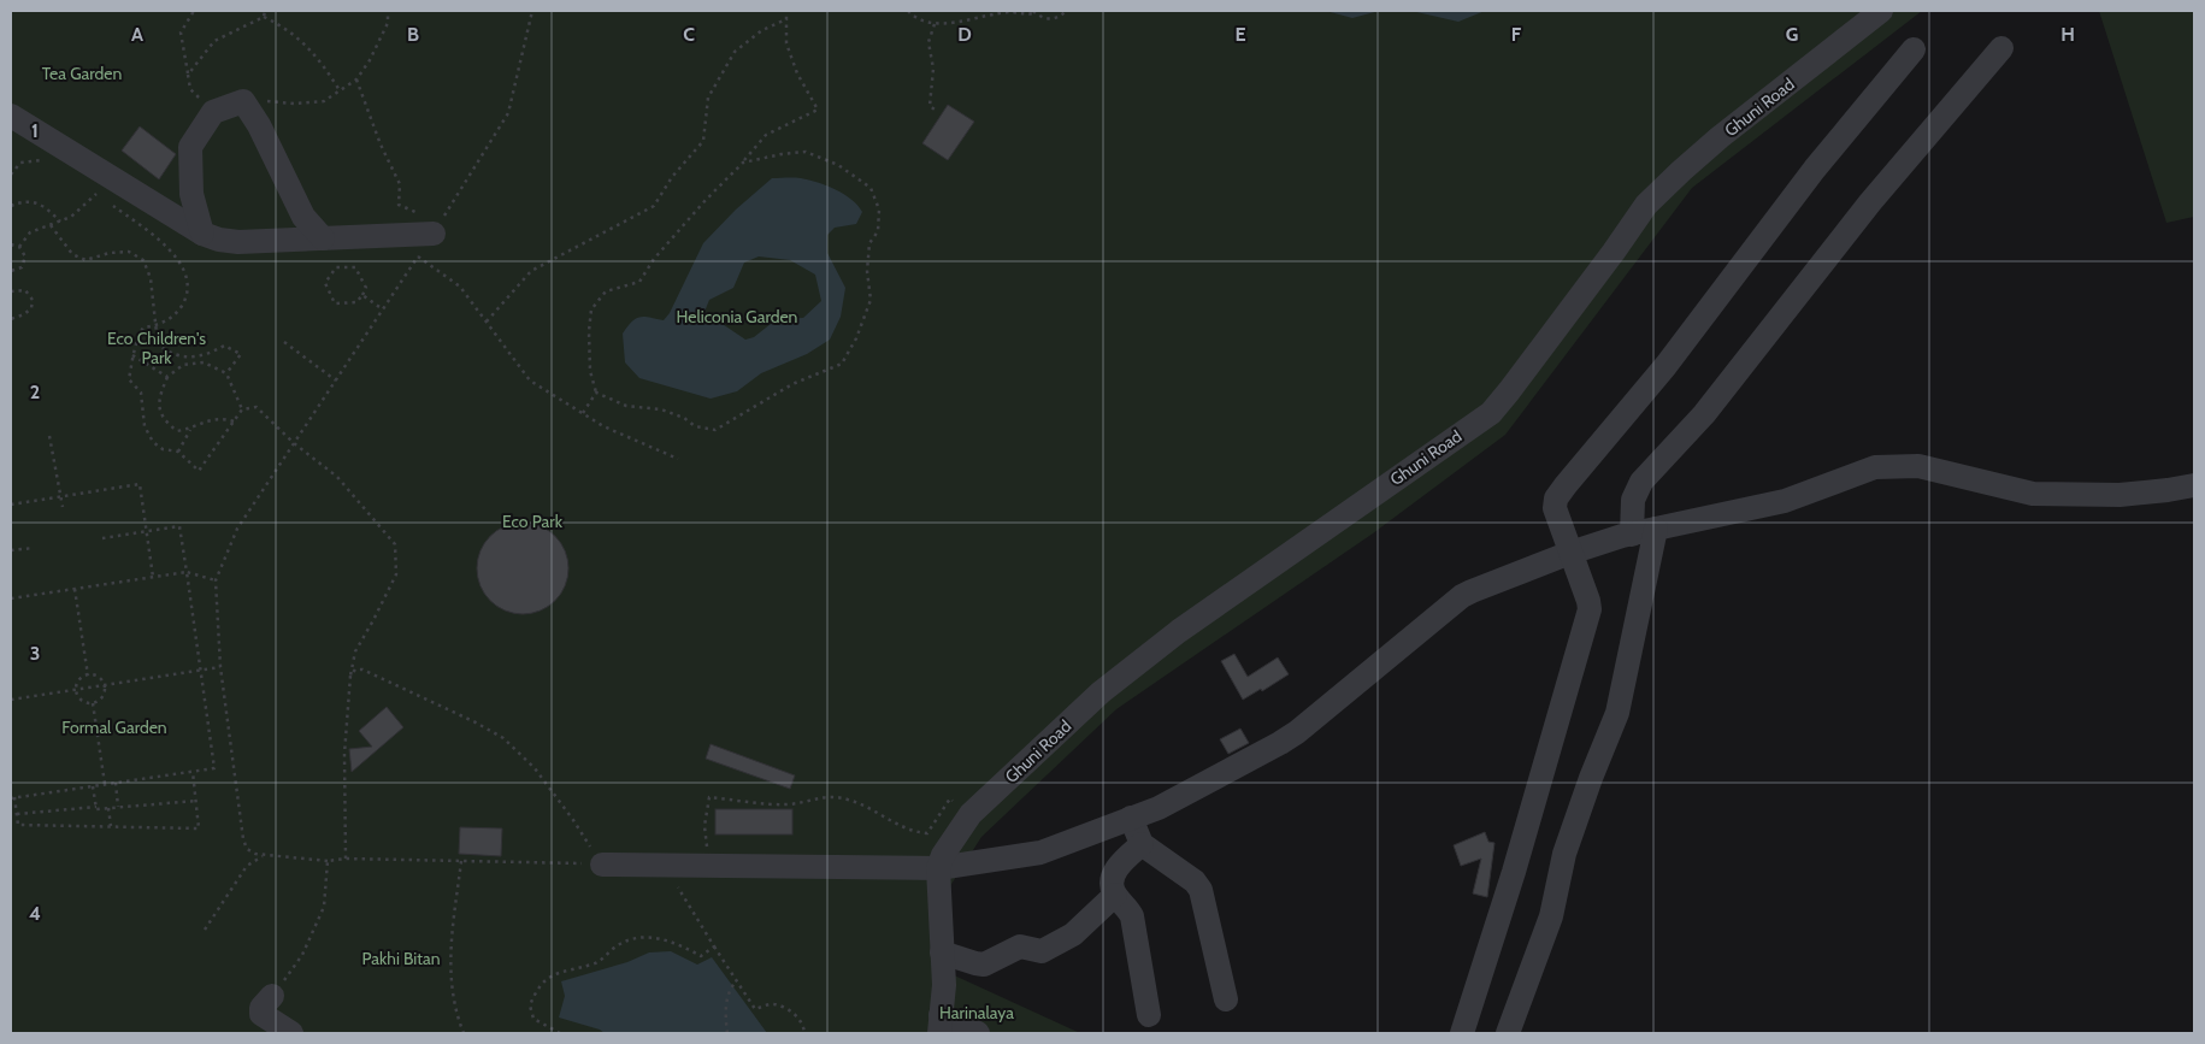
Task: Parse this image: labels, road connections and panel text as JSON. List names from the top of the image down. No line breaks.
{"streets":{"street":["Ghuni Road"]},"parks":["Tea Garden","Heliconia Garden","Eco Children's Park","Eco Park","Formal Garden","Pakhi Bitan","Harinalaya"],"grid":{"columns":["A","B","C","D","E","F","G","H"],"rows":["1","2","3","4"]}}
